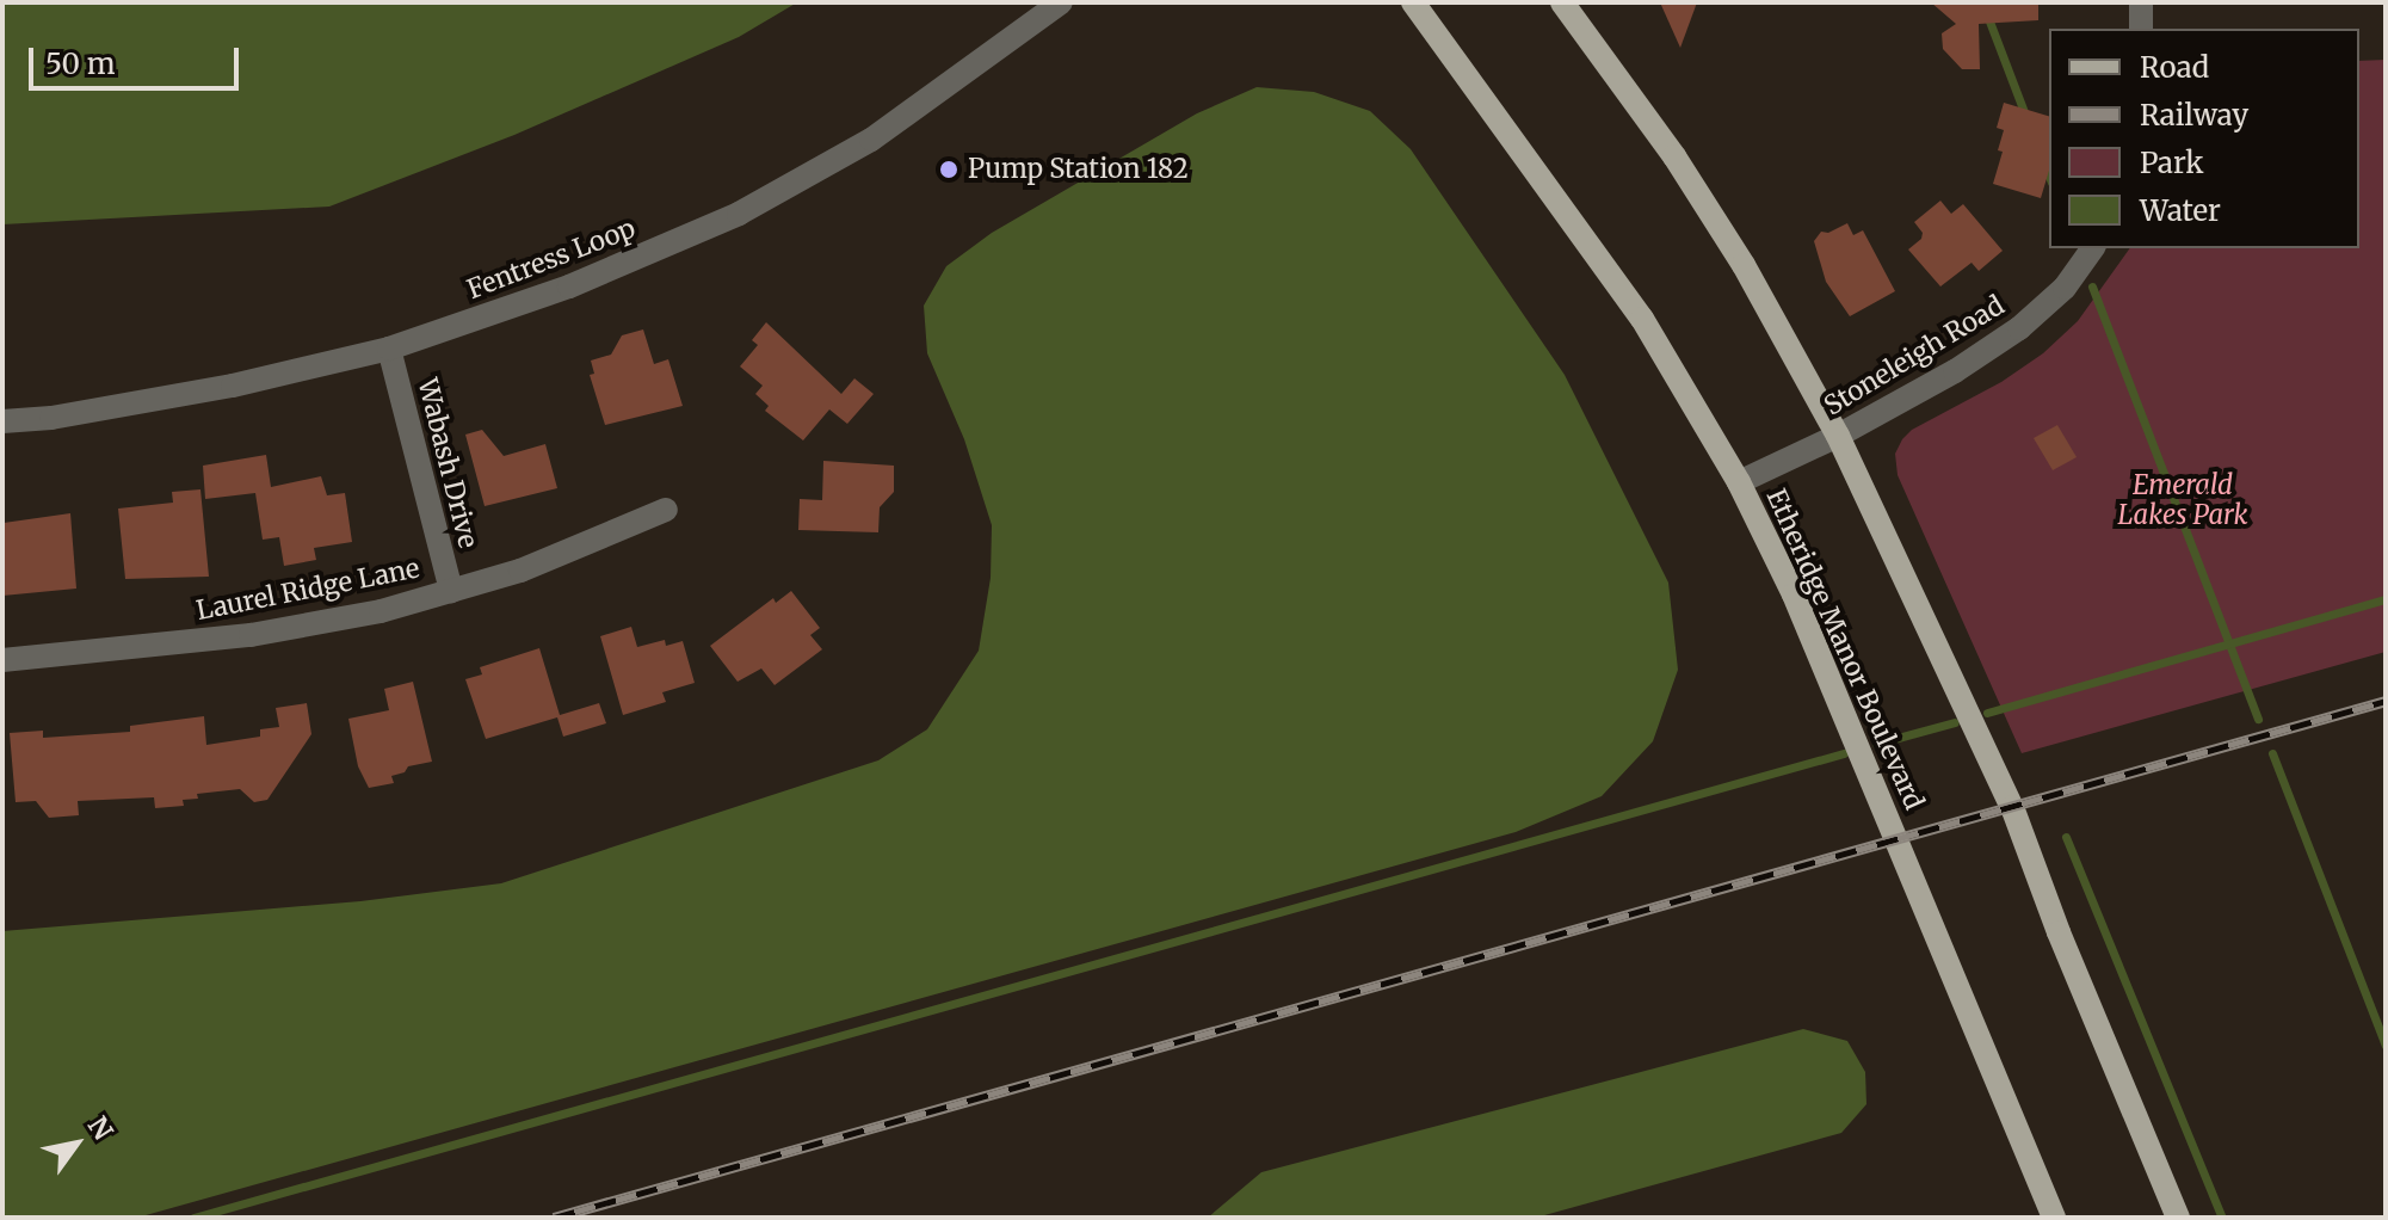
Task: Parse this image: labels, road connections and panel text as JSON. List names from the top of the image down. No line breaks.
{"streets":{"main road":["Etheridge Manor Boulevard"],"street":["Fentress Loop","Stoneleigh Road","Wabash Drive","Laurel Ridge Lane"]},"crossings":[["Fentress Loop","Wabash Drive"],["Stoneleigh Road","Etheridge Manor Boulevard"],["Wabash Drive","Laurel Ridge Lane"]],"parks":["Emerald Lakes Park"],"places":["Pump Station 182"],"legend":["Road","Railway","Park","Water"],"scale_bar":"50 m","north":"top right"}
